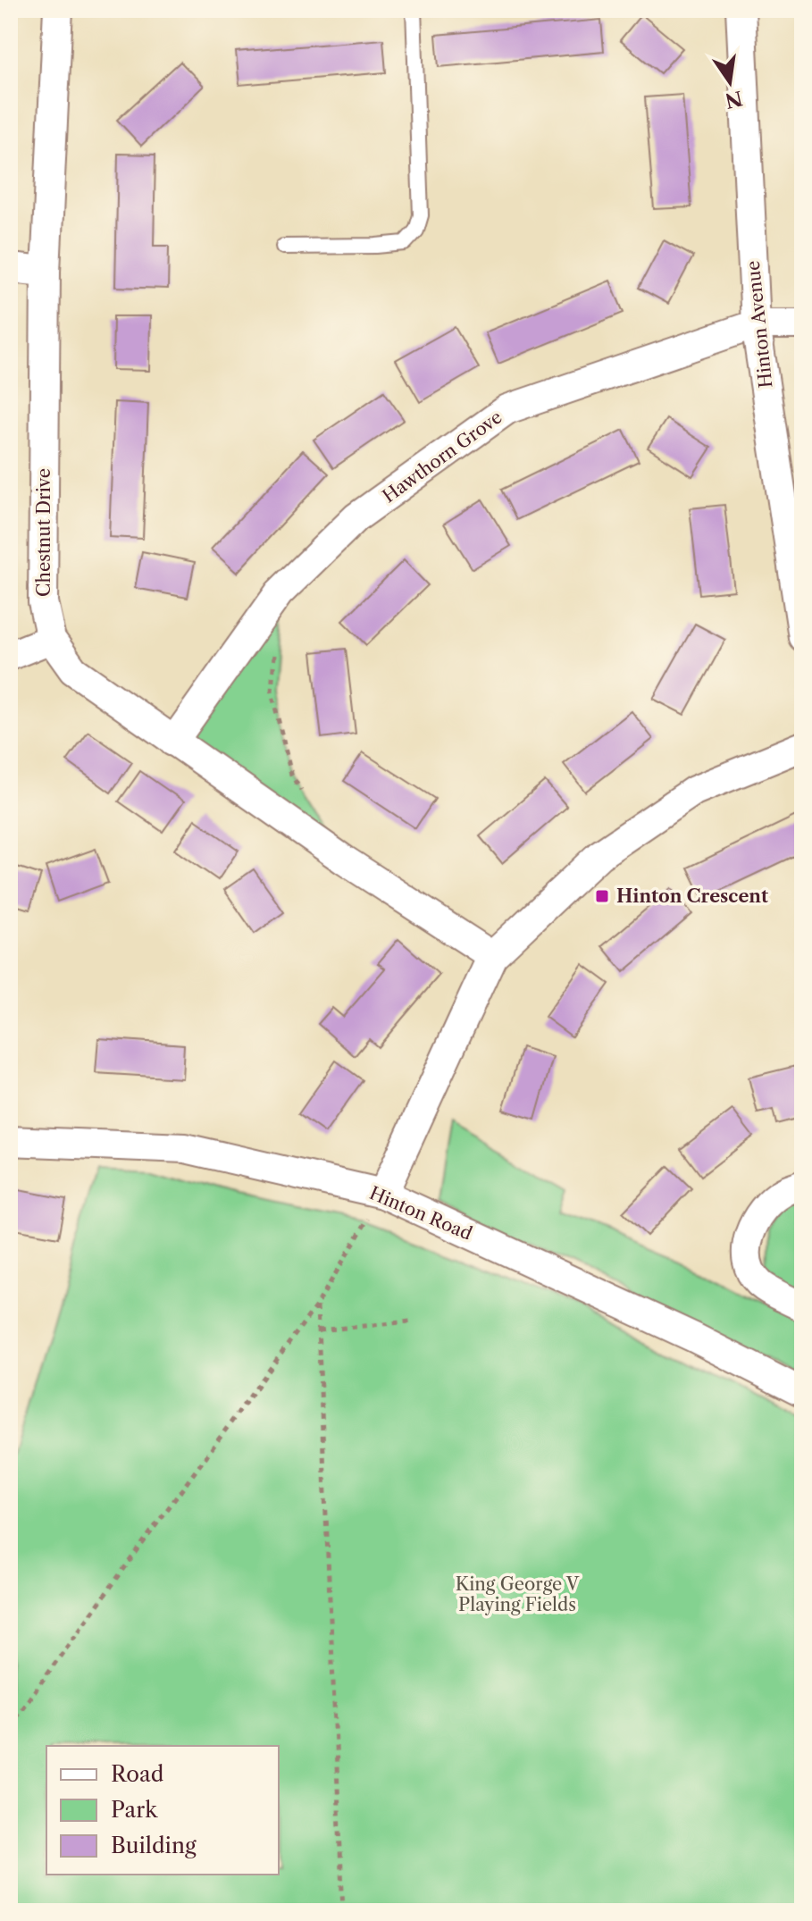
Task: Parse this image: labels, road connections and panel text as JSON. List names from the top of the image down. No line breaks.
{"streets":{"street":["Hinton Avenue","Hawthorn Grove","Chestnut Drive","Hinton Road"]},"crossings":[["Hinton Avenue","Hawthorn Grove"],["Hawthorn Grove","Chestnut Drive"]],"parks":["King George V Playing Fields"],"places":{"transit":["Hinton Crescent"]},"legend":["Road","Park","Building"],"north":"bottom"}
